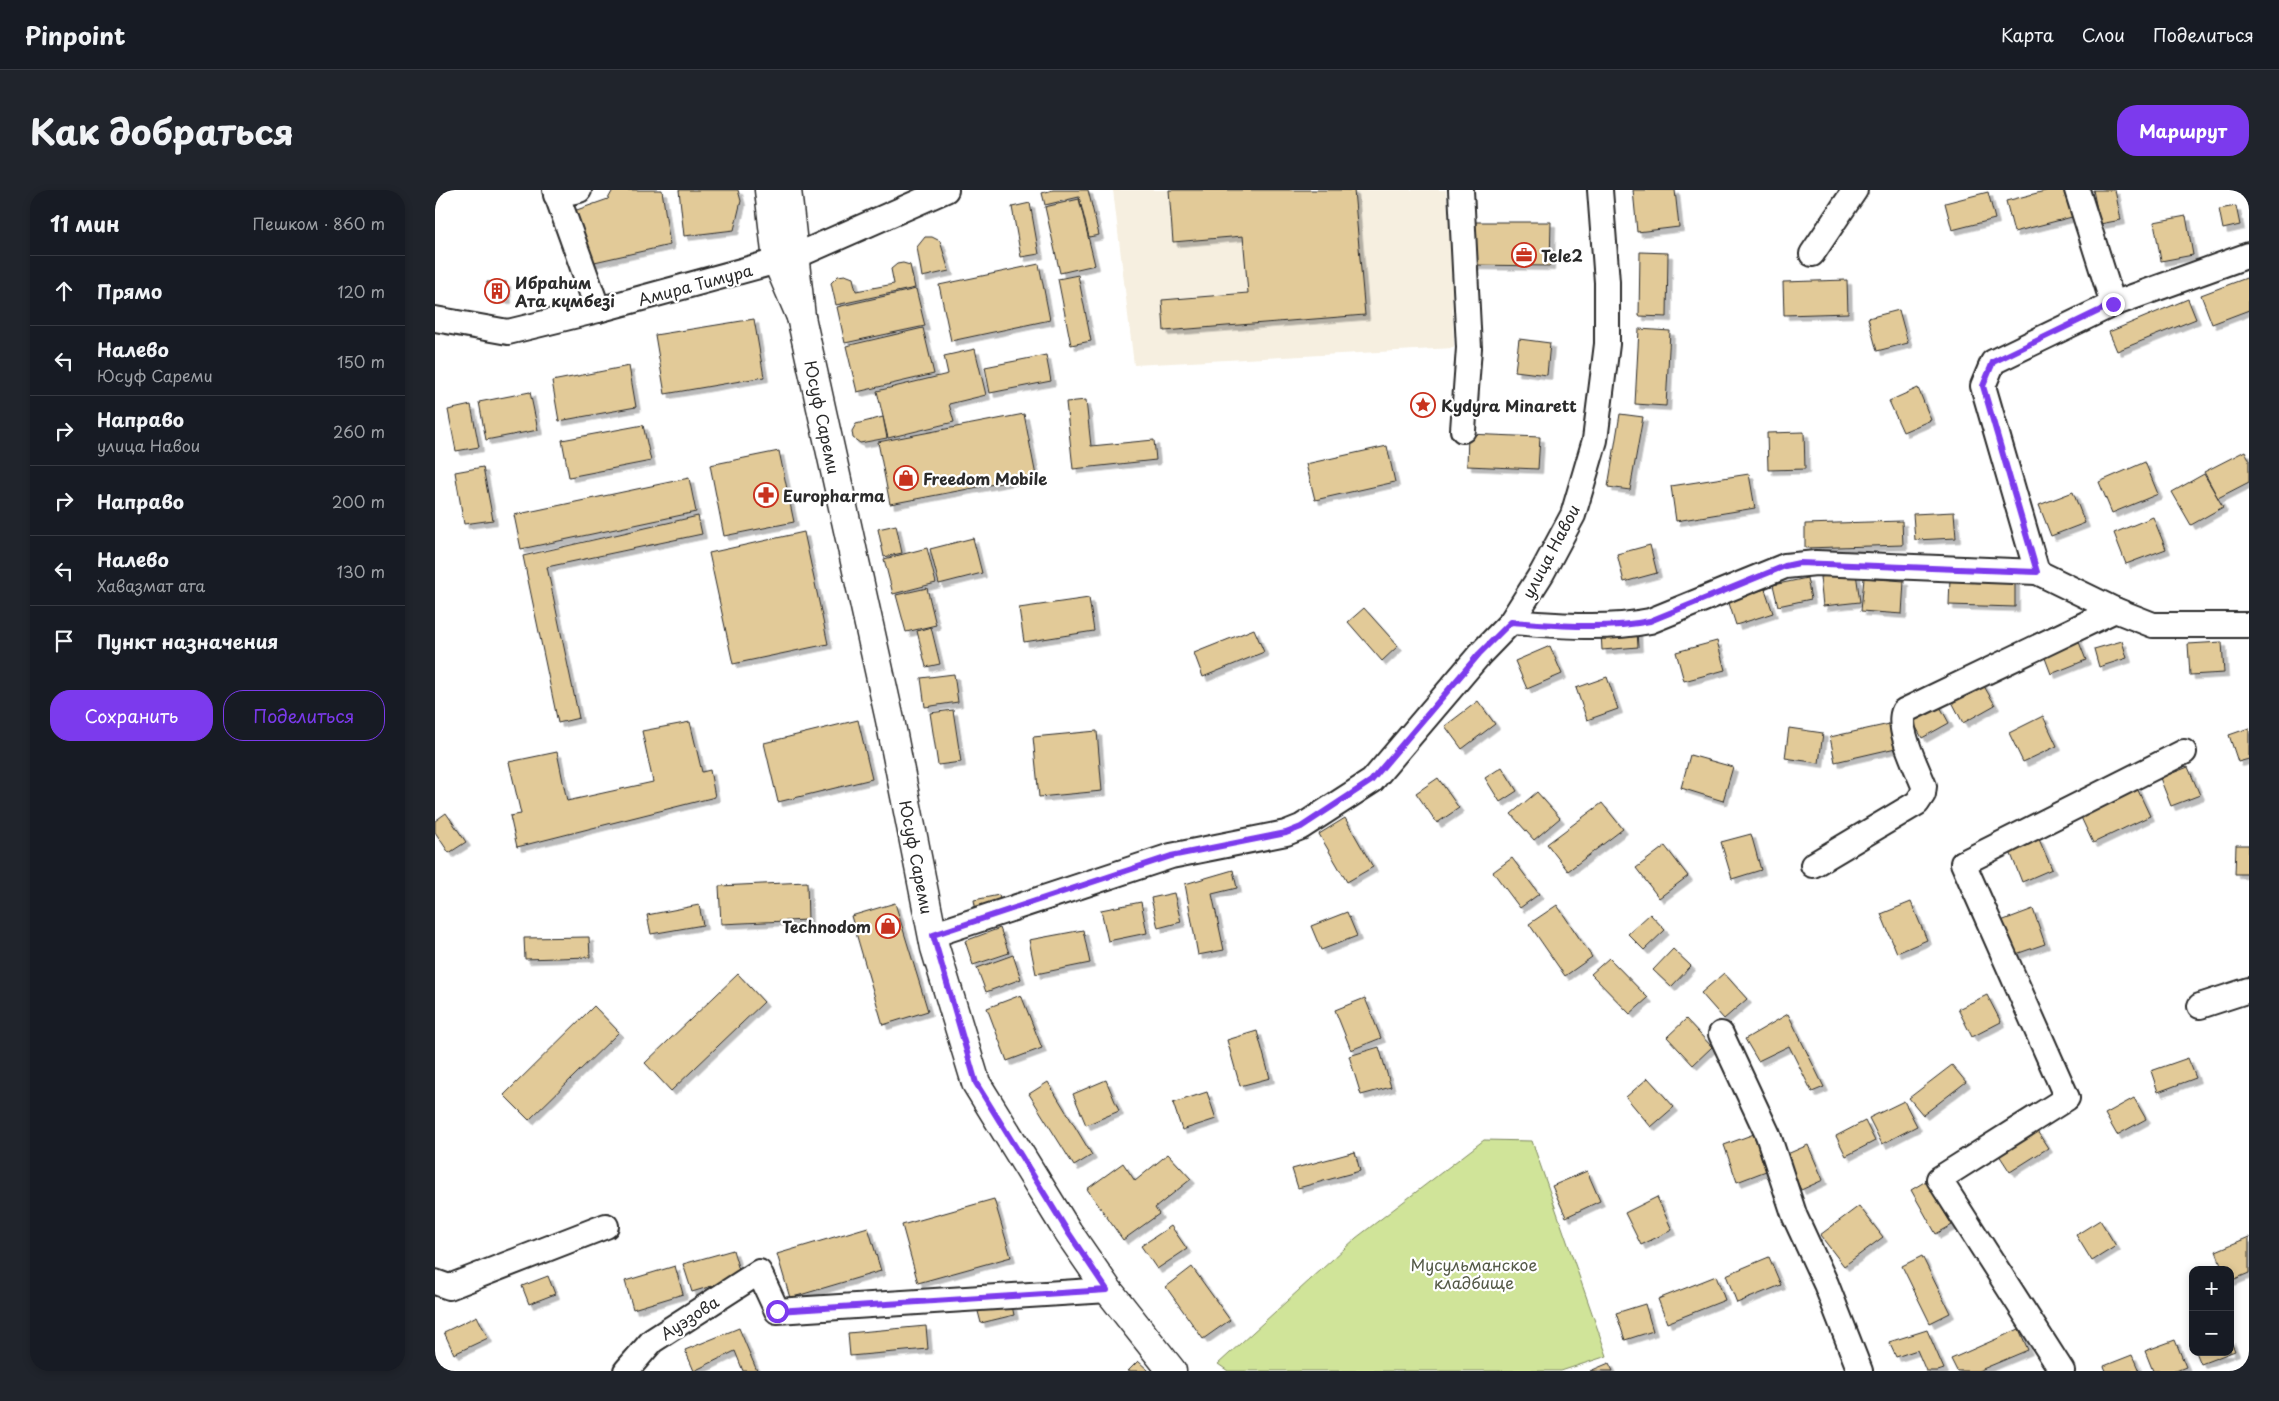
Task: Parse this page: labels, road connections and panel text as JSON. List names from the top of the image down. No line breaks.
{"streets":{"main road":["Юсуф Сареми"],"street":["Амира Тимура","улица Навои","Ауэзова"]},"crossings":[["Амира Тимура","Юсуф Сареми"],["Юсуф Сареми","улица Навои"],["Юсуф Сареми","Ауэзова"]],"parks":["Мусульманское кладбище"],"places":{"office":["Tele2"],"building":["Ибраhим Ата күмбезі"],"place":["Kydyra Minarett"],"shop":["Freedom Mobile","Technodom"],"pharmacy":["Europharma"]},"page":{"header":"Pinpoint","nav":["Карта","Слои","Поделиться"],"title":"Как добраться","buttons":["Маршрут",["Сохранить","Поделиться"]],"heading":["11 мин","Пешком · 860 m"],"list":[["Прямо","120 m"],["Налево","Юсуф Сареми","150 m"],["Направо","улица Навои","260 m"],["Направо","200 m"],["Налево","Хавазмат ата","130 m"],"Пункт назначения"],"map_buttons":["+","−"]}}
